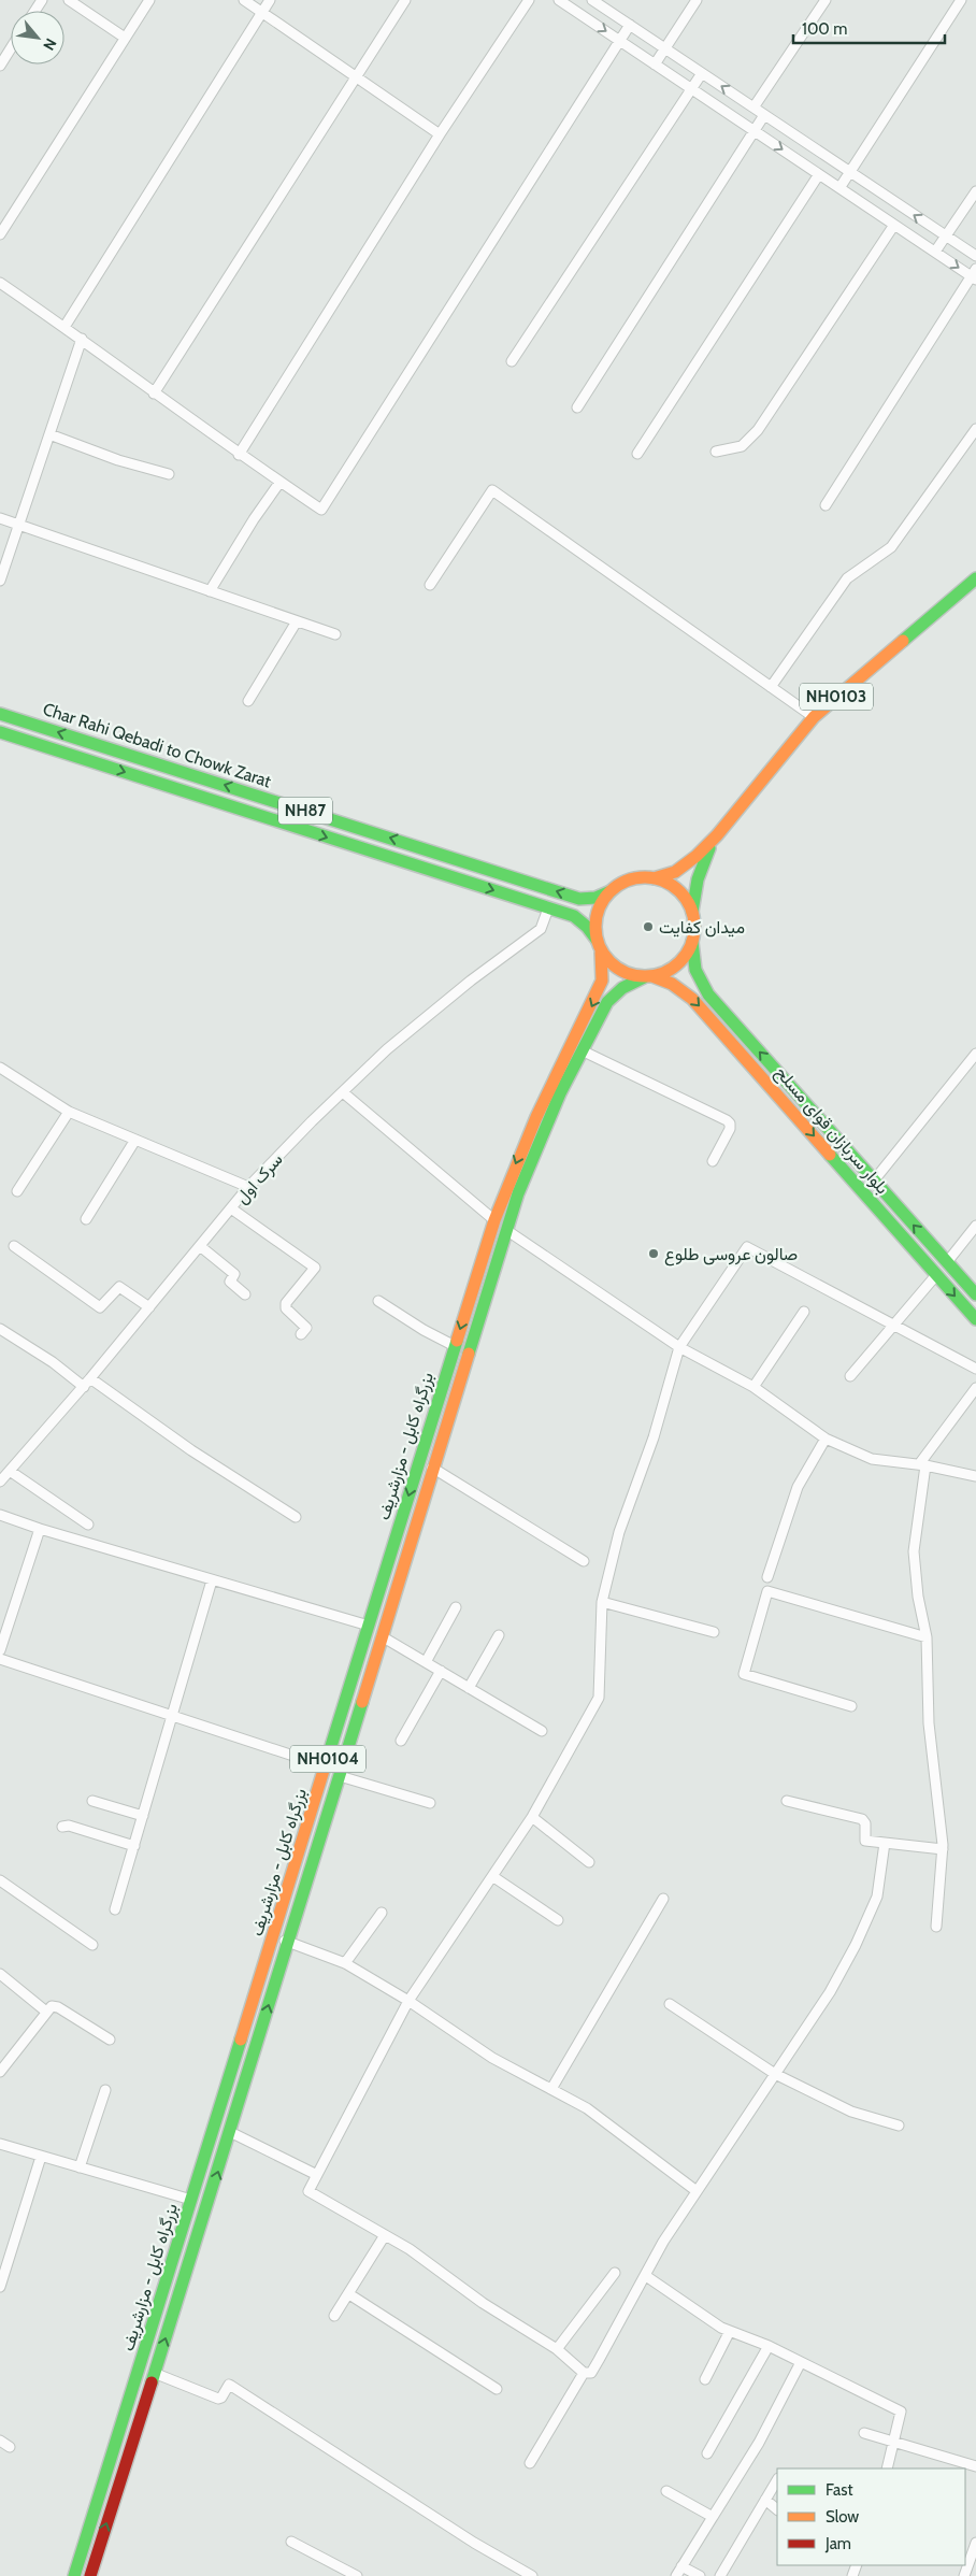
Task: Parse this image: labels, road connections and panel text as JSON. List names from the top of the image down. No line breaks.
{"streets":{"main road":["NH0103","Char Rahi Qebadi to Chowk Zarat","NH87","بلوار سربازان قوای مسلح","بزرگراه کابل - مزارشریف","NH0104"],"street":["سرک اول"]},"crossings":[["NH0103","Char Rahi Qebadi to Chowk Zarat"],["NH0103","بلوار سربازان قوای مسلح"],["NH0103","بزرگراه کابل - مزارشریف"],["Char Rahi Qebadi to Chowk Zarat","بلوار سربازان قوای مسلح"],["Char Rahi Qebadi to Chowk Zarat","سرک اول"],["Char Rahi Qebadi to Chowk Zarat","بزرگراه کابل - مزارشریف"],["بلوار سربازان قوای مسلح","بزرگراه کابل - مزارشریف"]],"places":["میدان کفایت","صالون عروسی طلوع"],"legend":["Fast","Slow","Jam"],"scale_bar":"100 m","north":"bottom right"}
